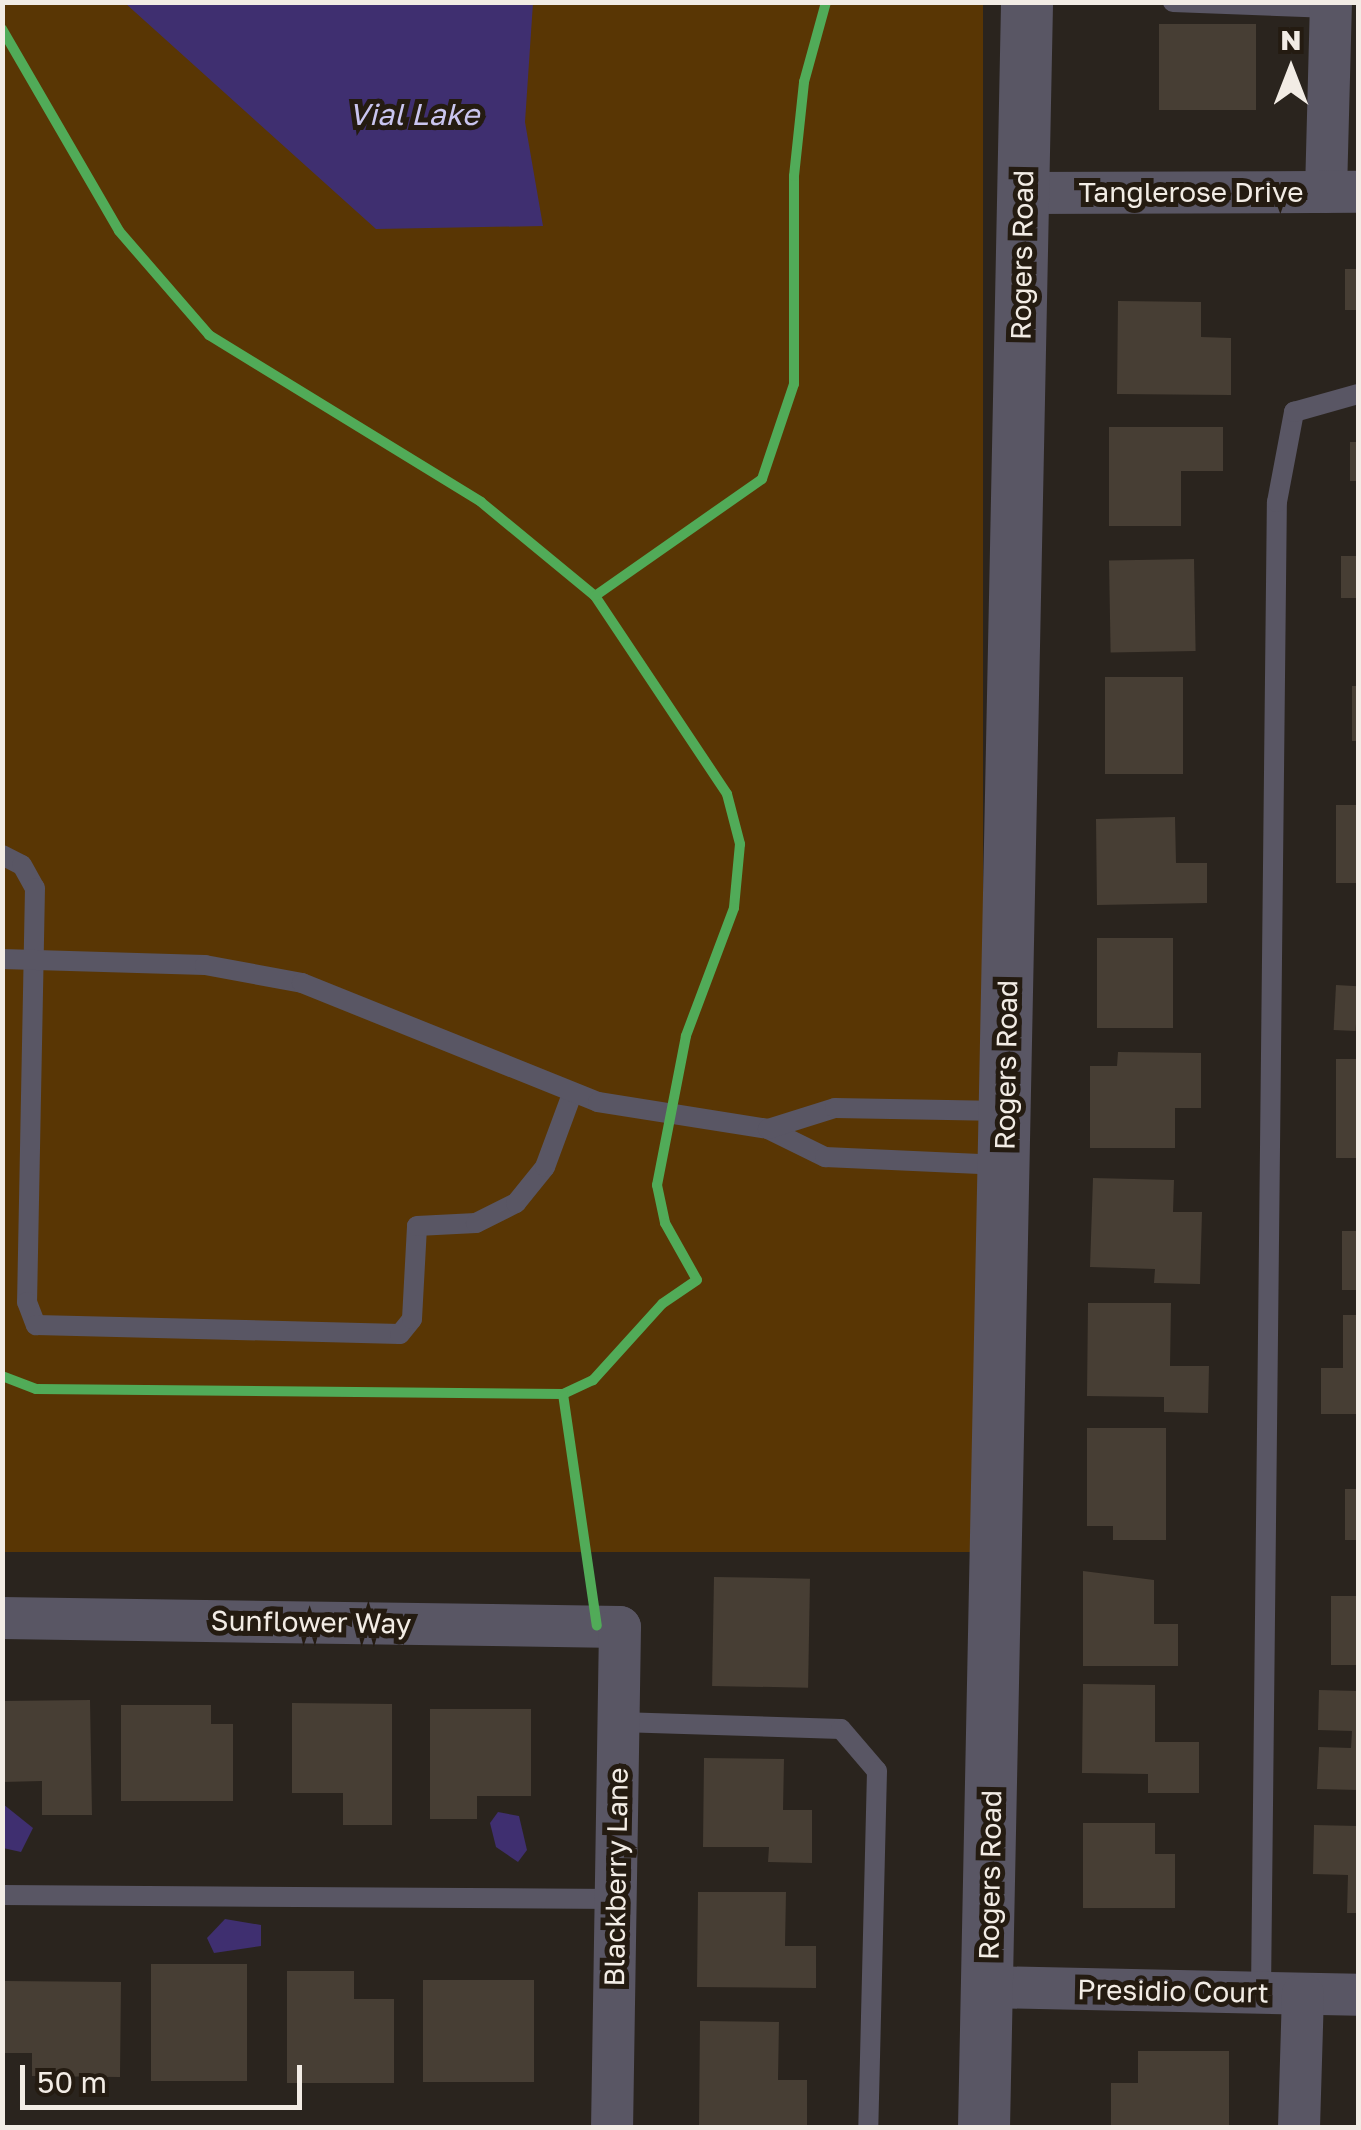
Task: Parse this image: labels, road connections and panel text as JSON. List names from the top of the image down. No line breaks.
{"streets":{"street":["Tanglerose Drive","Rogers Road","Sunflower Way","Blackberry Lane","Presidio Court"]},"crossings":[["Tanglerose Drive","Rogers Road"],["Rogers Road","Presidio Court"],["Sunflower Way","Blackberry Lane"]],"water":["Vial Lake"],"scale_bar":"50 m","north":"top"}
